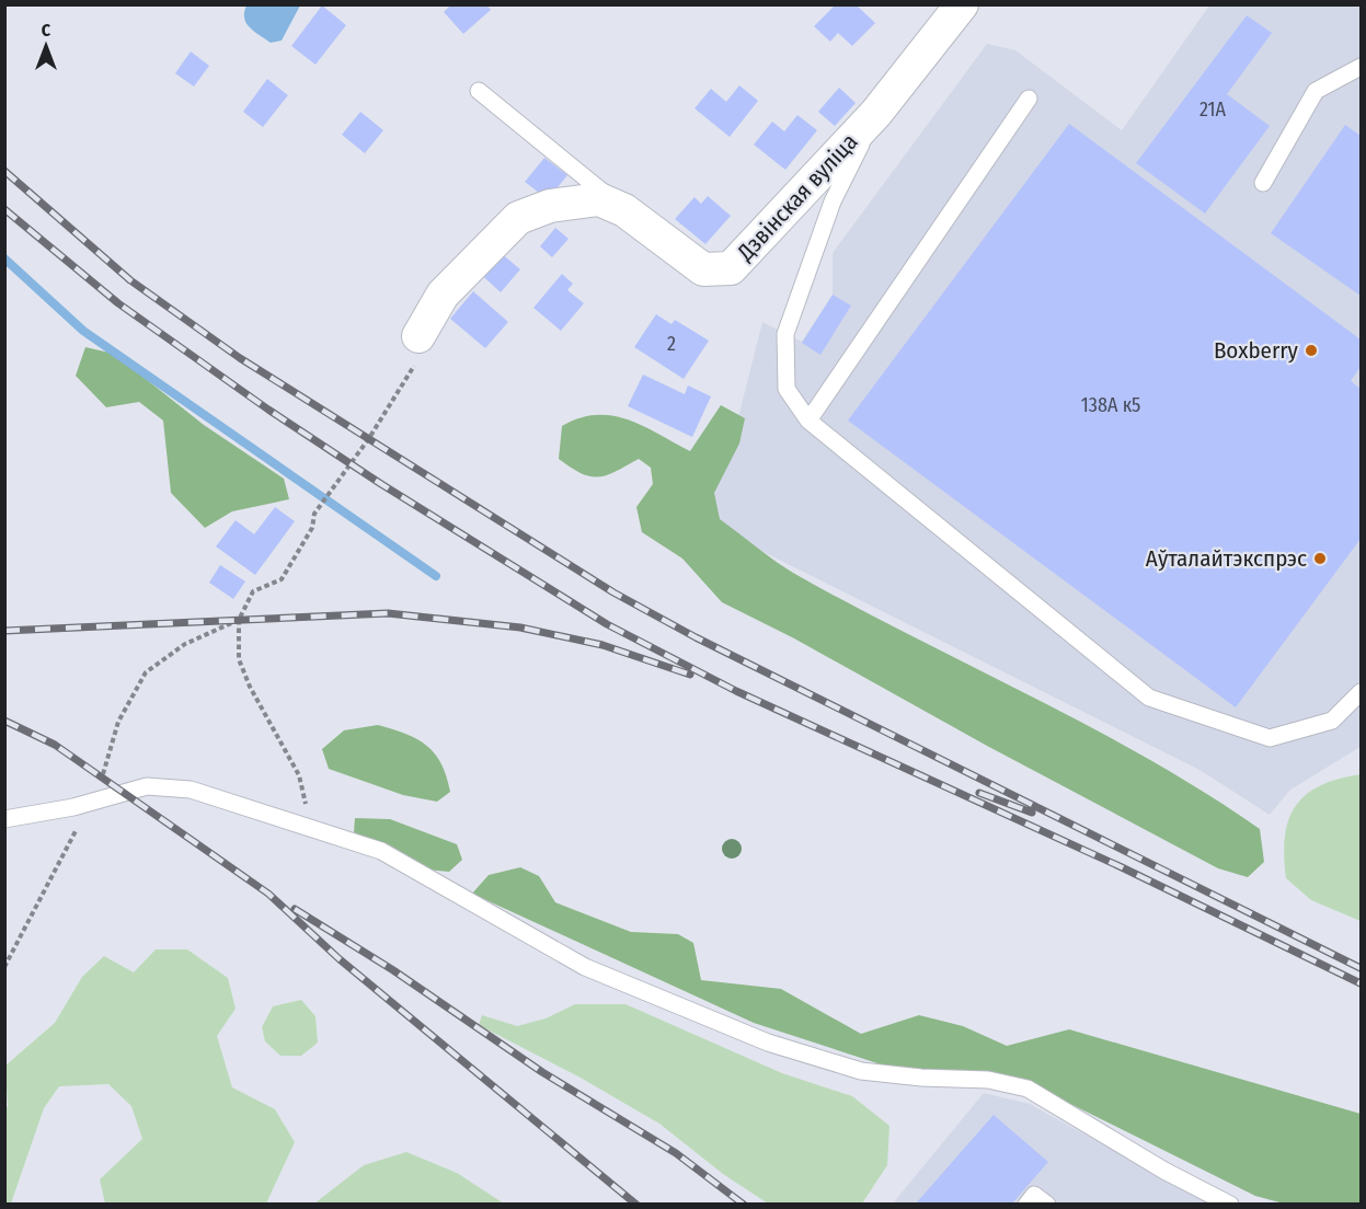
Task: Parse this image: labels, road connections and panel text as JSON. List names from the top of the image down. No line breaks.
{"streets":{"street":["Дзвінская вуліца"]},"places":["Boxberry","Аўталайтэкспрэс"],"house_numbers":["21А","2","138А к5"],"north":"top"}
